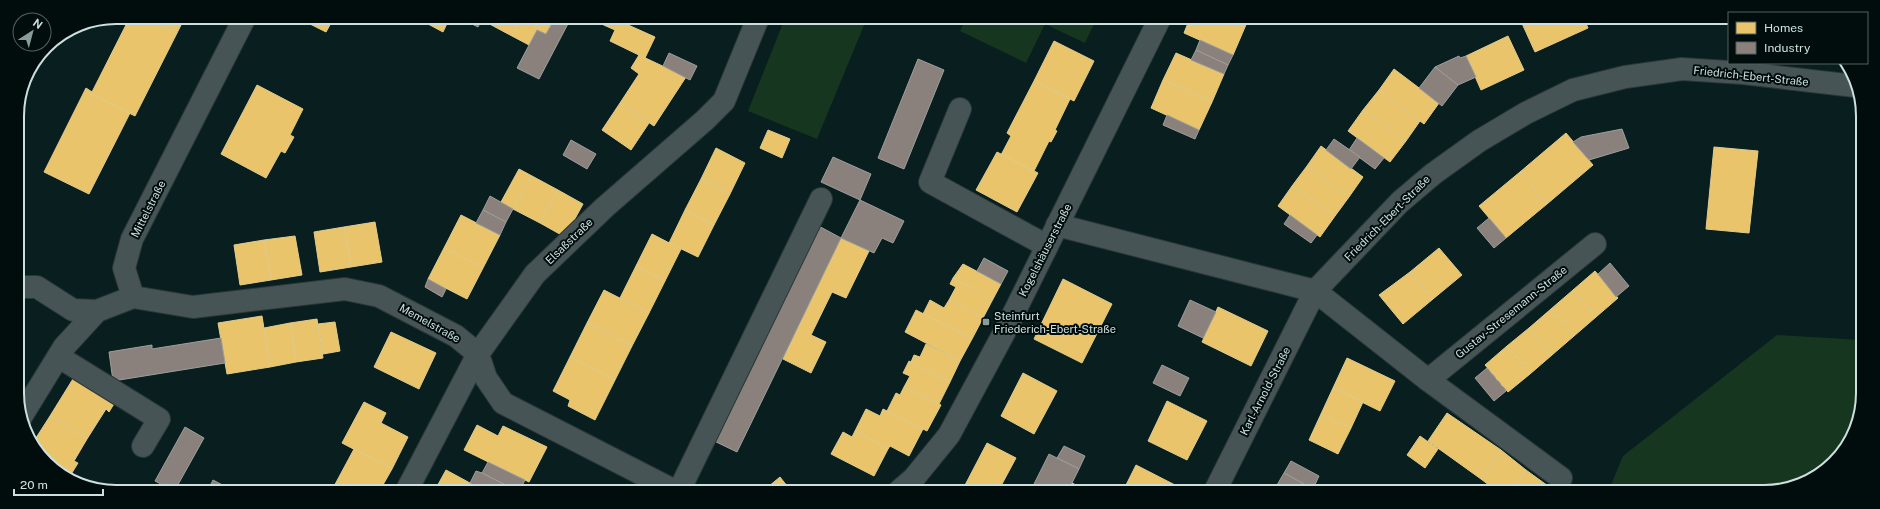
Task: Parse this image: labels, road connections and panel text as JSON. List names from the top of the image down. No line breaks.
{"streets":{"street":["Friedrich-Ebert-Straße","Mittelstraße","Elsaßstraße","Kogelshäuserstraße","Gustav-Stresemann-Straße","Memelstraße","Karl-Arnold-Straße"]},"crossings":[["Friedrich-Ebert-Straße","Karl-Arnold-Straße"],["Mittelstraße","Memelstraße"],["Elsaßstraße","Memelstraße"]],"places":{"transit":["Steinfurt Friederich-Ebert-Straße"]},"legend":["Homes","Industry"],"scale_bar":"20 m","north":"top right"}
